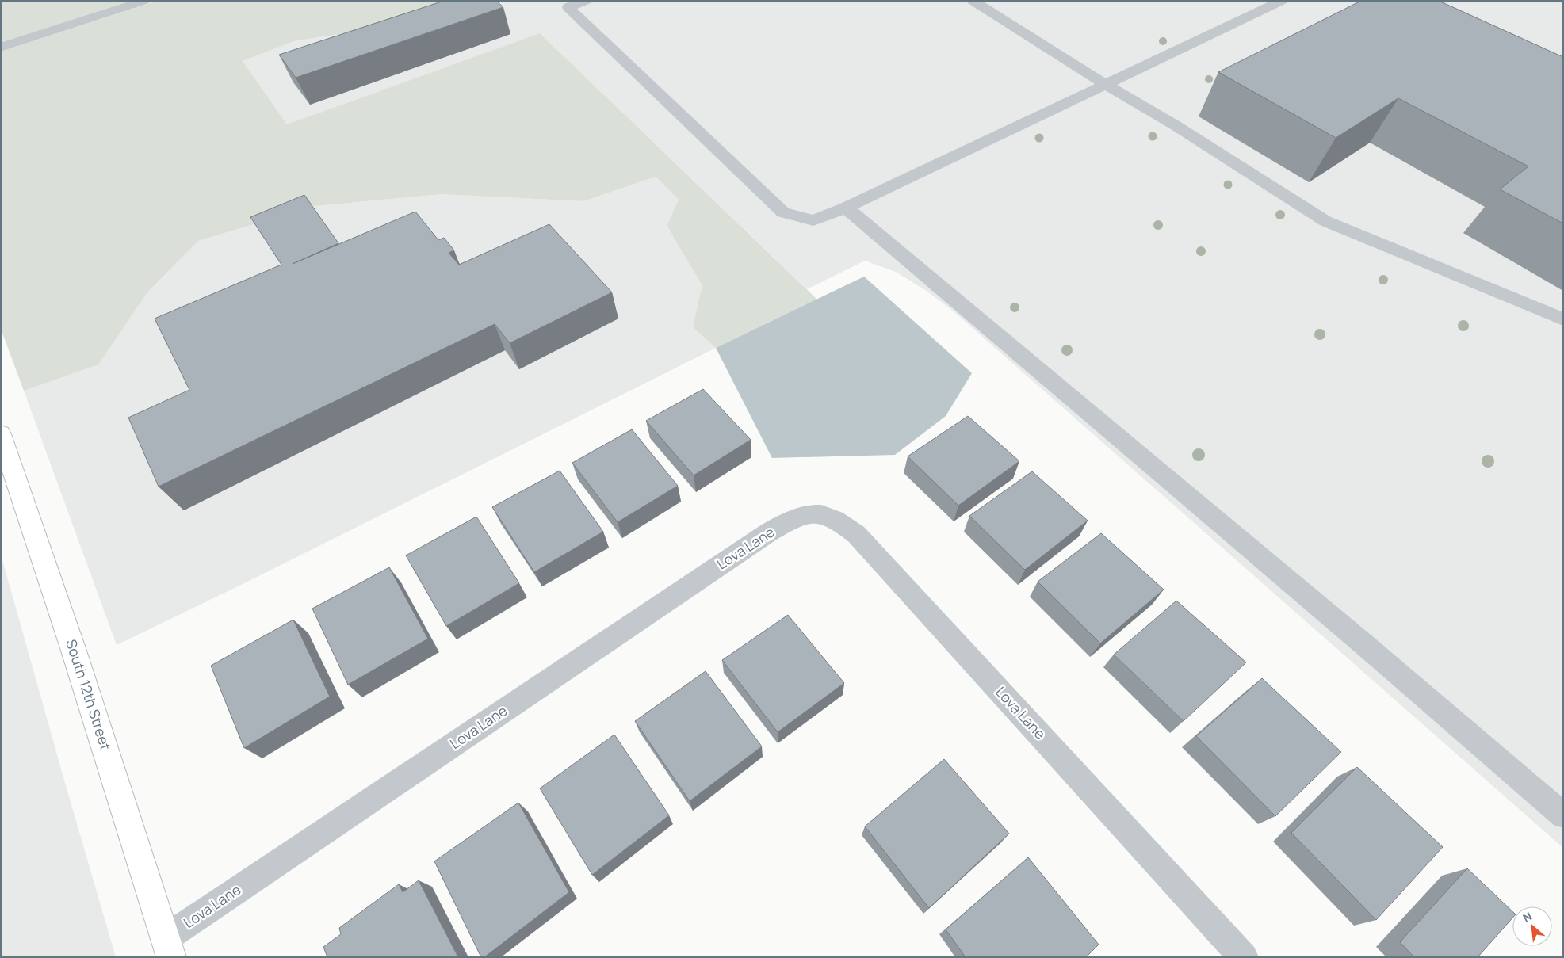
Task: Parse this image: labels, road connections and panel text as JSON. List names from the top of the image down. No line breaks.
{"streets":{"street":["Lova Lane","South 12th Street"]},"crossings":[["Lova Lane","South 12th Street"]],"north":"top left"}
